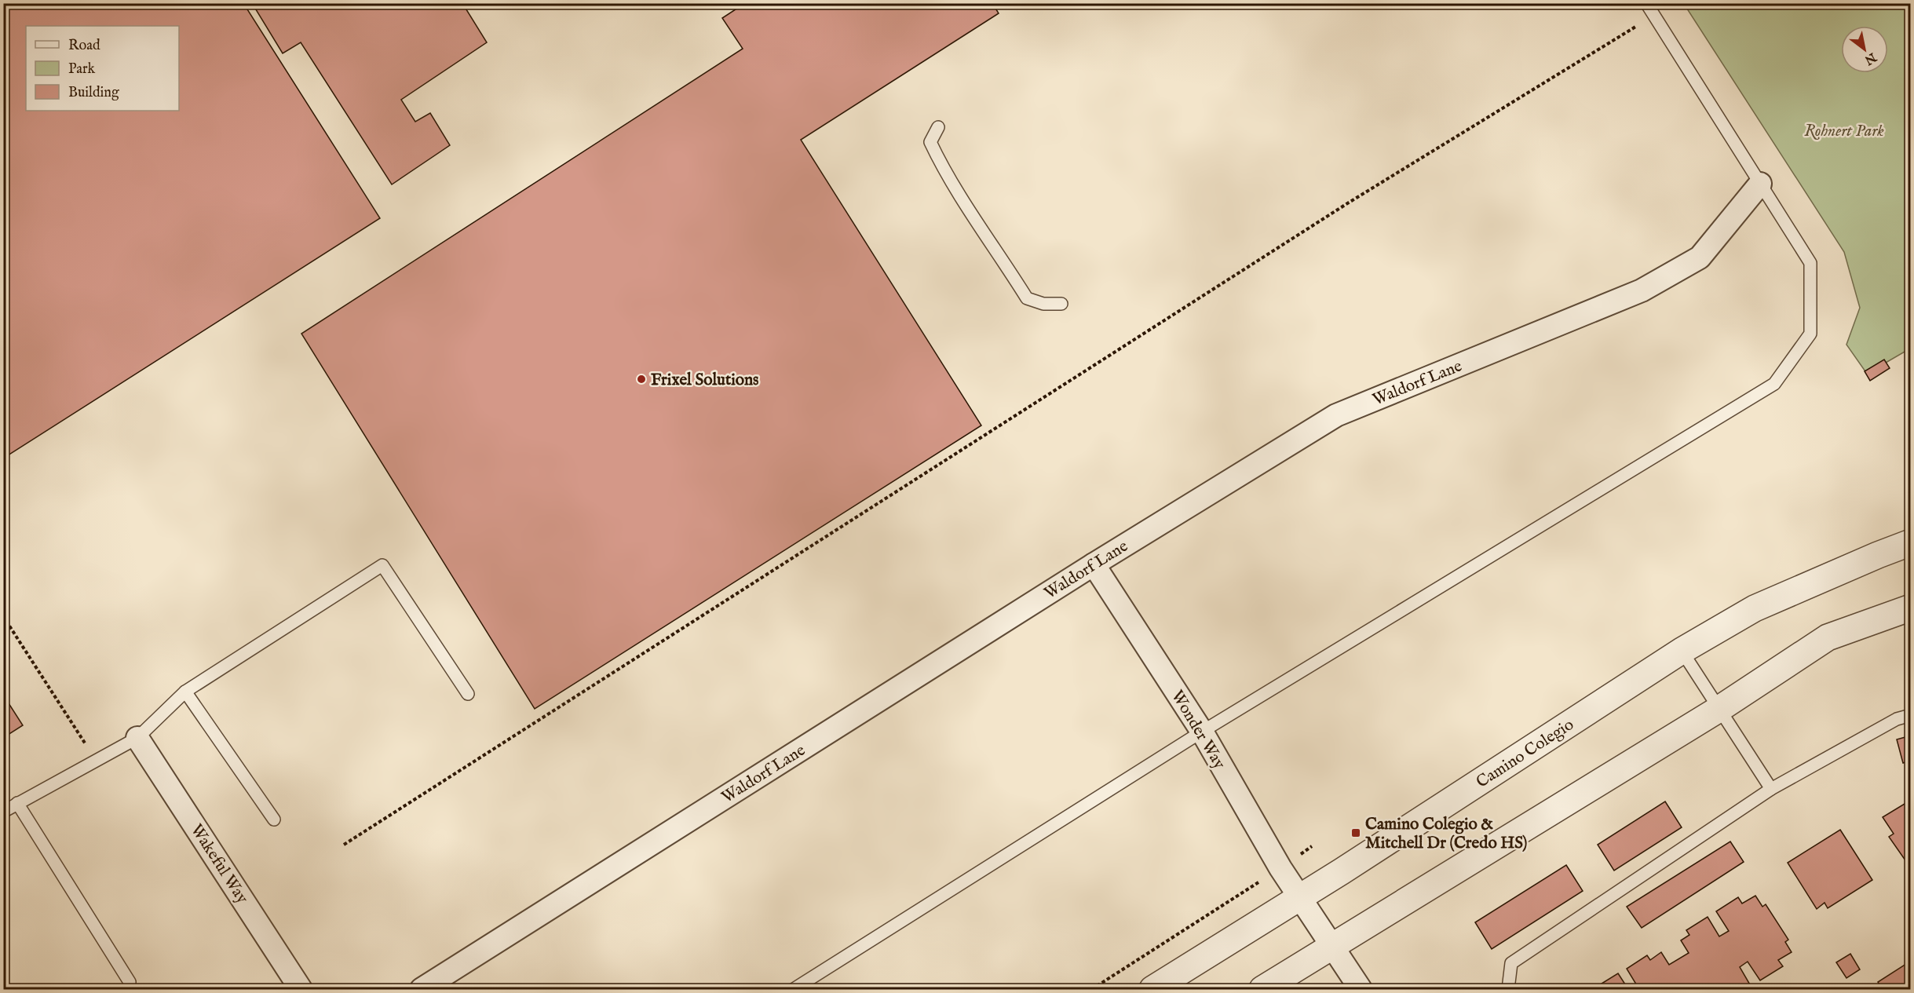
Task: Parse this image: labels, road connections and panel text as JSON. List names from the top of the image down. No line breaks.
{"streets":{"street":["Waldorf Lane","Wonder Way","Camino Colegio","Wakeful Way"]},"crossings":[["Waldorf Lane","Wonder Way"],["Wonder Way","Camino Colegio"]],"parks":["Rohnert Park"],"places":{"other":["Frixel Solutions"],"transit":["Camino Colegio & Mitchell Dr (Credo HS)"]},"legend":["Road","Park","Building"],"north":"bottom right"}
